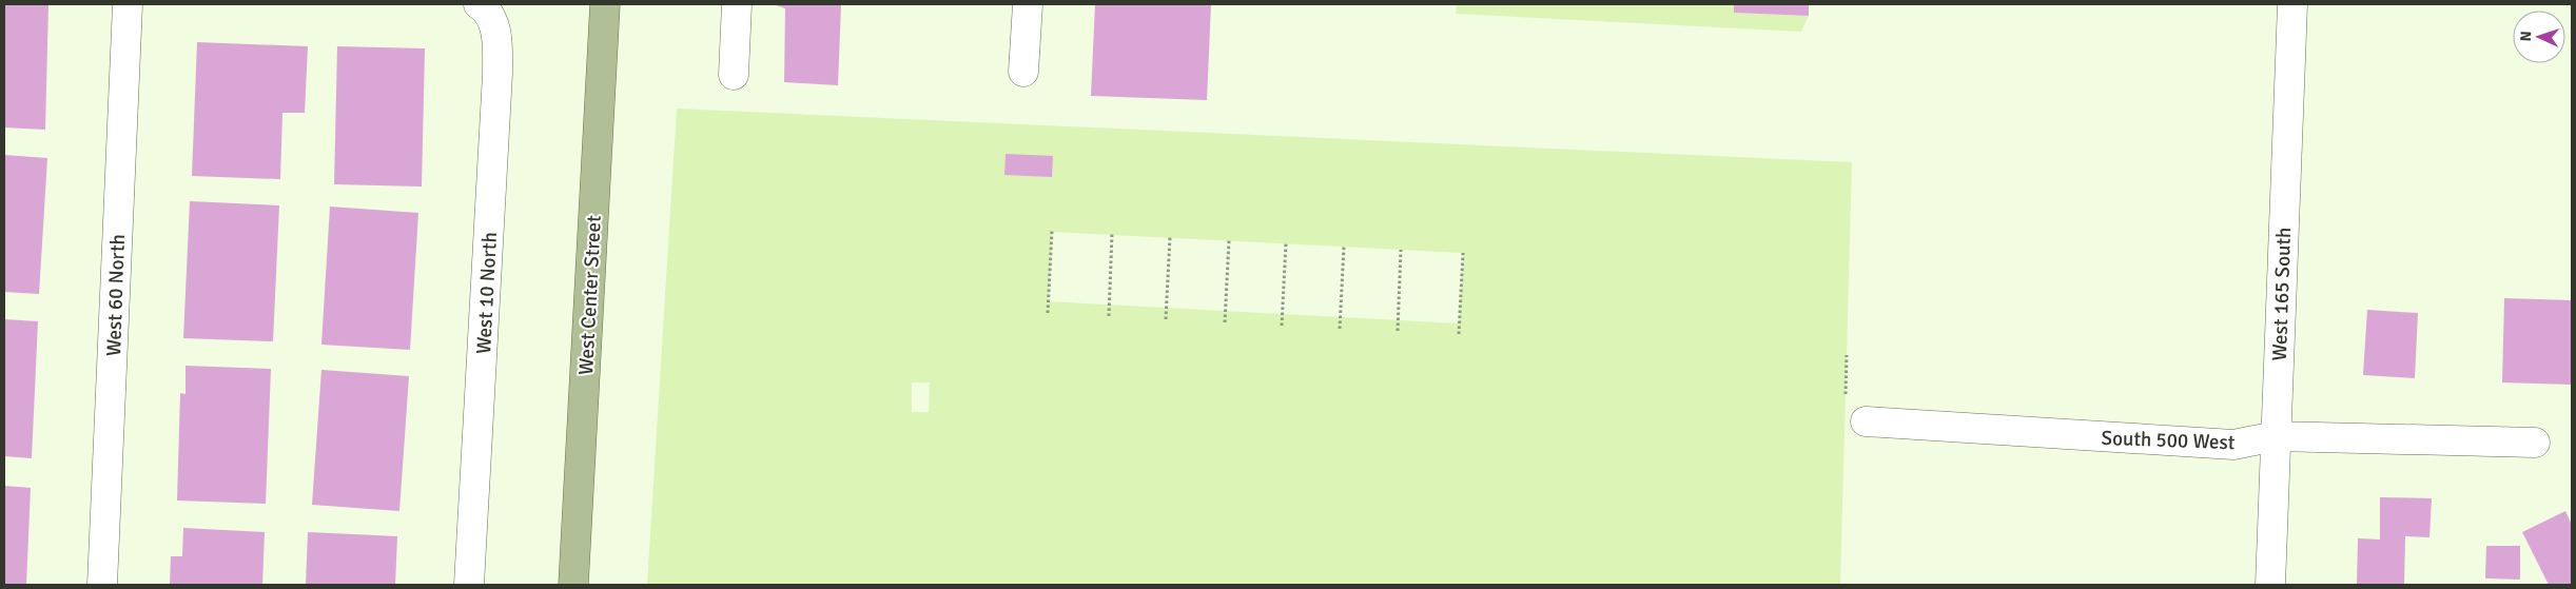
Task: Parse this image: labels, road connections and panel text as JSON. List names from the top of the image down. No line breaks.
{"streets":{"main road":["West Center Street"],"street":["West 10 North","West 165 South","West 60 North","South 500 West"]},"crossings":[["West 165 South","South 500 West"]],"north":"left"}
